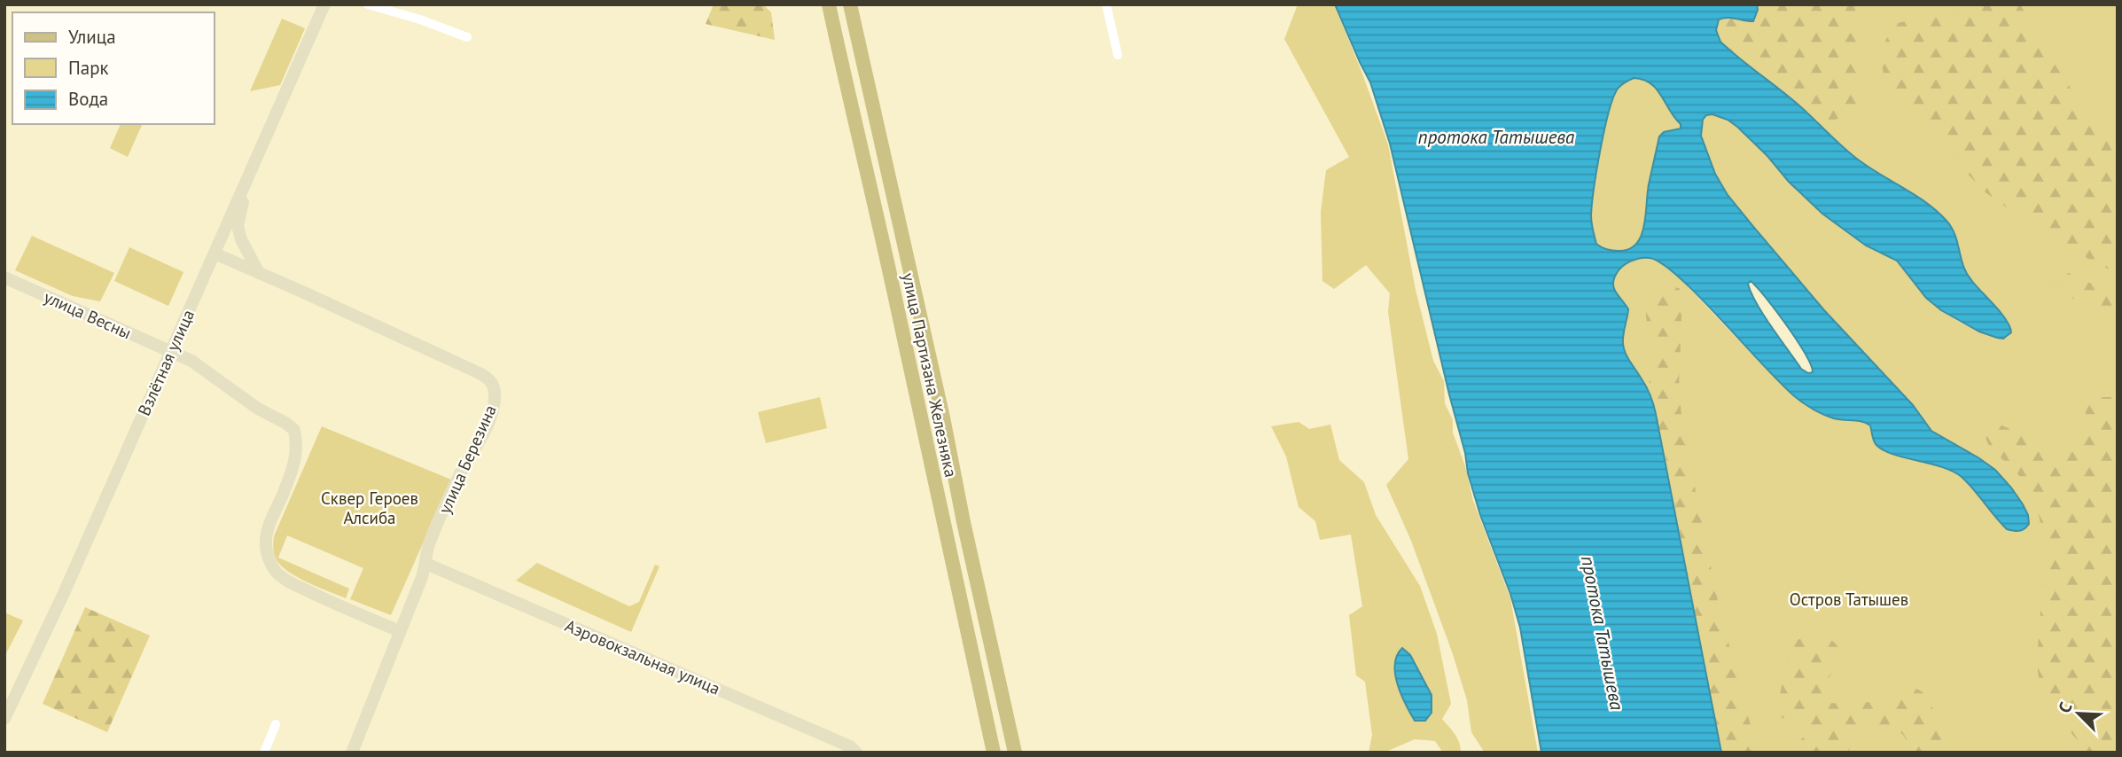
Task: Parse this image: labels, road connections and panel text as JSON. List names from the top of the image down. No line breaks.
{"streets":{"main road":["улица Партизана Железняка"],"street":["улица Весны","Взлётная улица","улица Березина","Аэровокзальная улица"]},"crossings":[["улица Весны","Взлётная улица"],["Взлётная улица","улица Березина"],["улица Березина","Аэровокзальная улица"]],"water":["протока Татышева"],"parks":["Сквер Героев Алсиба","Остров Татышев"],"legend":["Улица","Парк","Вода"],"north":"top left"}
